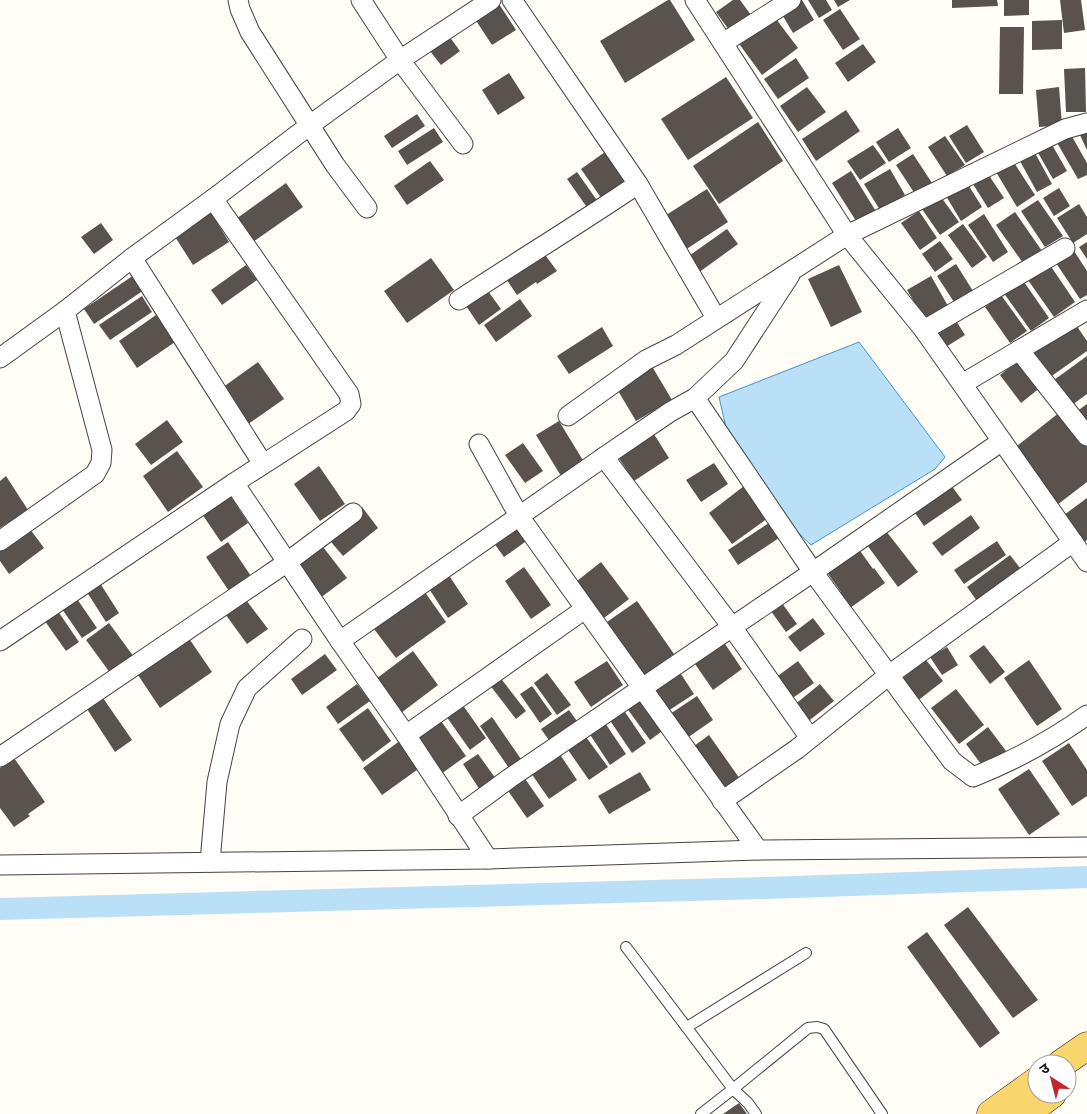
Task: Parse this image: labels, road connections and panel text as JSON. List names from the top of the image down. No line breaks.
{"north":"top left"}
